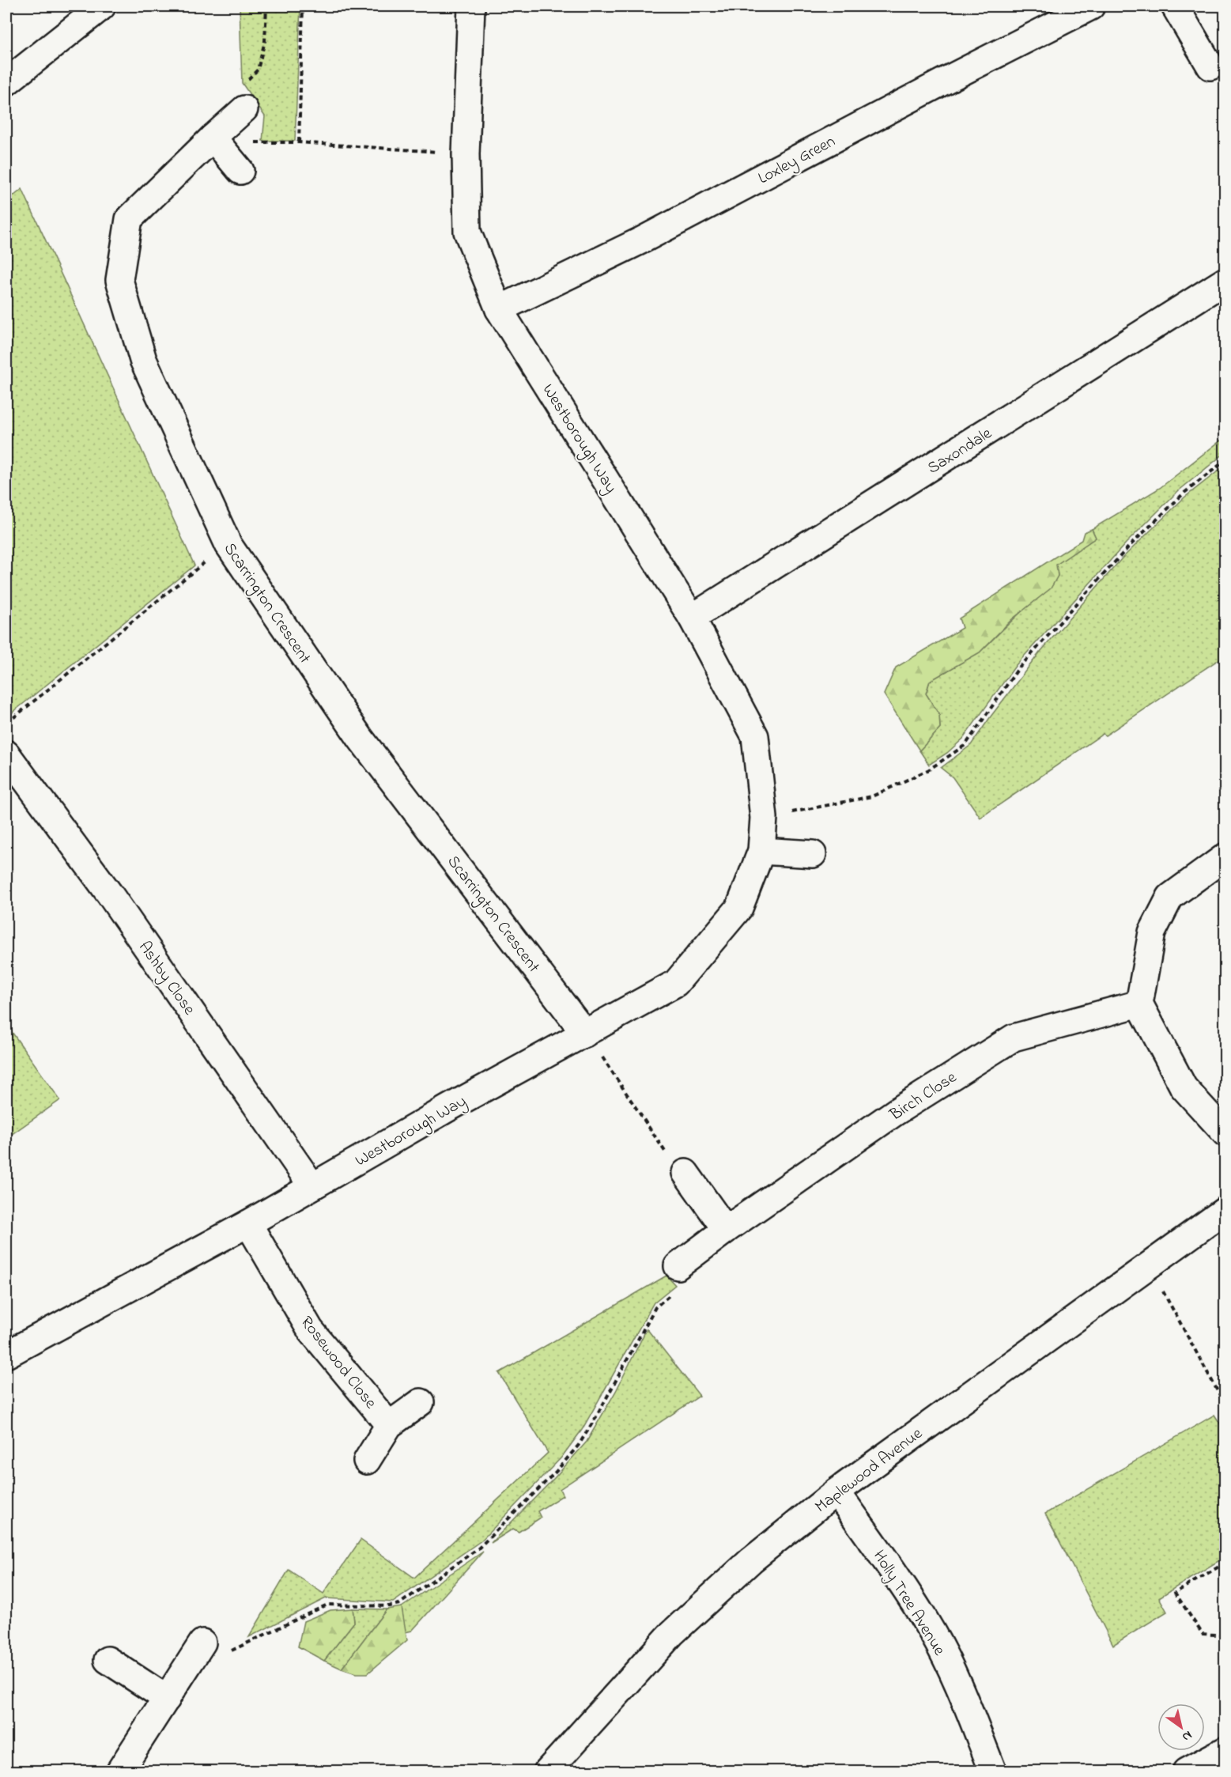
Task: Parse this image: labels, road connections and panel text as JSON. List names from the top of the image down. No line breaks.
{"streets":{"street":["Loxley Green","Westborough Way","Saxondale","Scarrington Crescent","Ashby Close","Birch Close","Rosewood Close","Maplewood Avenue","Holly Tree Avenue"]},"crossings":[["Loxley Green","Westborough Way"],["Westborough Way","Saxondale"],["Westborough Way","Scarrington Crescent"],["Westborough Way","Ashby Close"],["Westborough Way","Rosewood Close"],["Maplewood Avenue","Holly Tree Avenue"]],"north":"bottom right"}
